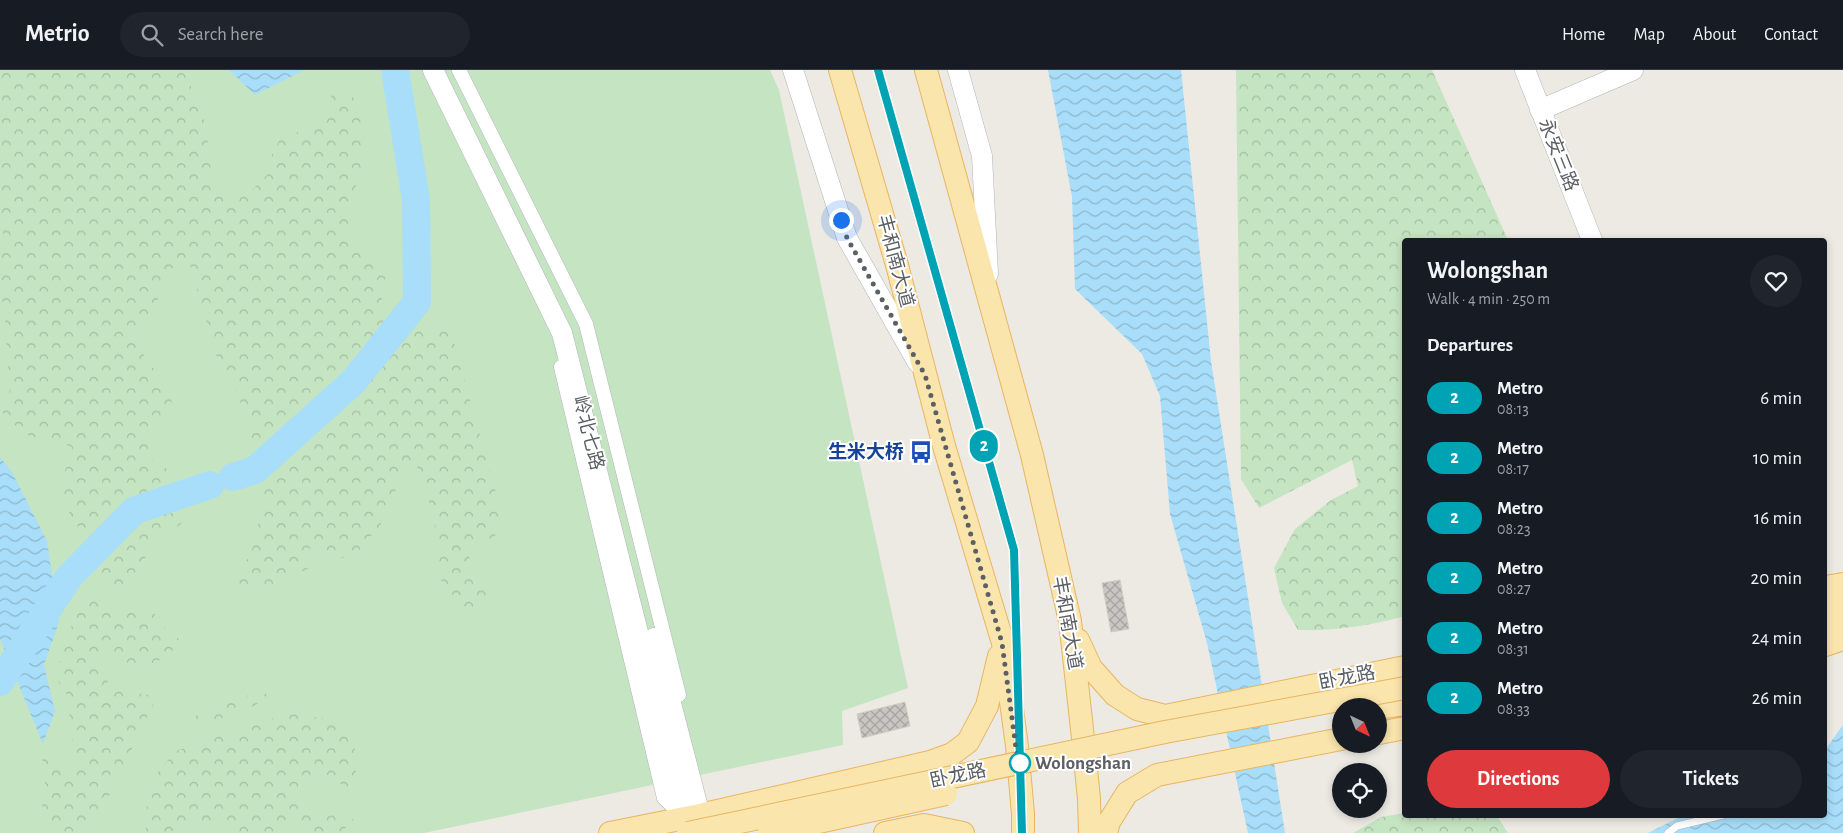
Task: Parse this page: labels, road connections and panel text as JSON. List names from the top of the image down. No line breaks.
{"streets":{"main road":["丰和南大道","卧龙路"],"street":["永安三路","岭北七路"]},"crossings":[["丰和南大道","卧龙路"],["岭北七路","卧龙路"]],"places":{"bus stop":["生米大桥"],"other":["Wolongshan"]},"lines":["metro line 2"],"north":"bottom right","page":{"header":"Metrio","search":"Search here","nav":["Home","Map","About","Contact"],"on_map":"2","heading":[["Wolongshan","Walk · 4 min · 250 m"],"Departures"],"list":[{"mark":"2","name":"Metro","note":"08:13","value":"6 min"},{"mark":"2","name":"Metro","note":"08:17","value":"10 min"},{"mark":"2","name":"Metro","note":"08:23","value":"16 min"},{"mark":"2","name":"Metro","note":"08:27","value":"20 min"},{"mark":"2","name":"Metro","note":"08:31","value":"24 min"},{"mark":"2","name":"Metro","note":"08:33","value":"26 min"}],"buttons":["Directions","Tickets"]}}
